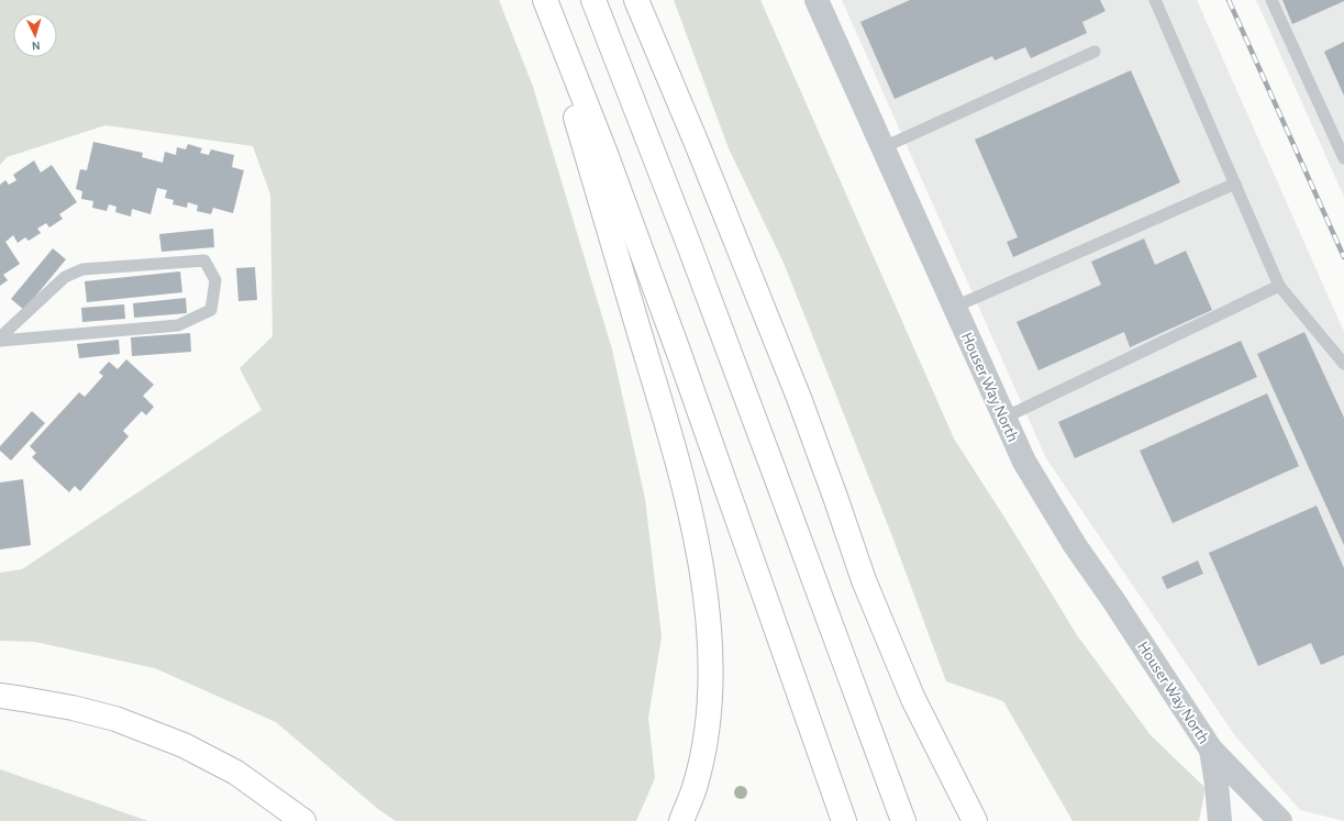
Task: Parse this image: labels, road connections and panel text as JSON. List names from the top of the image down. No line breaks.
{"streets":{"street":["Houser Way North"]},"north":"bottom"}
